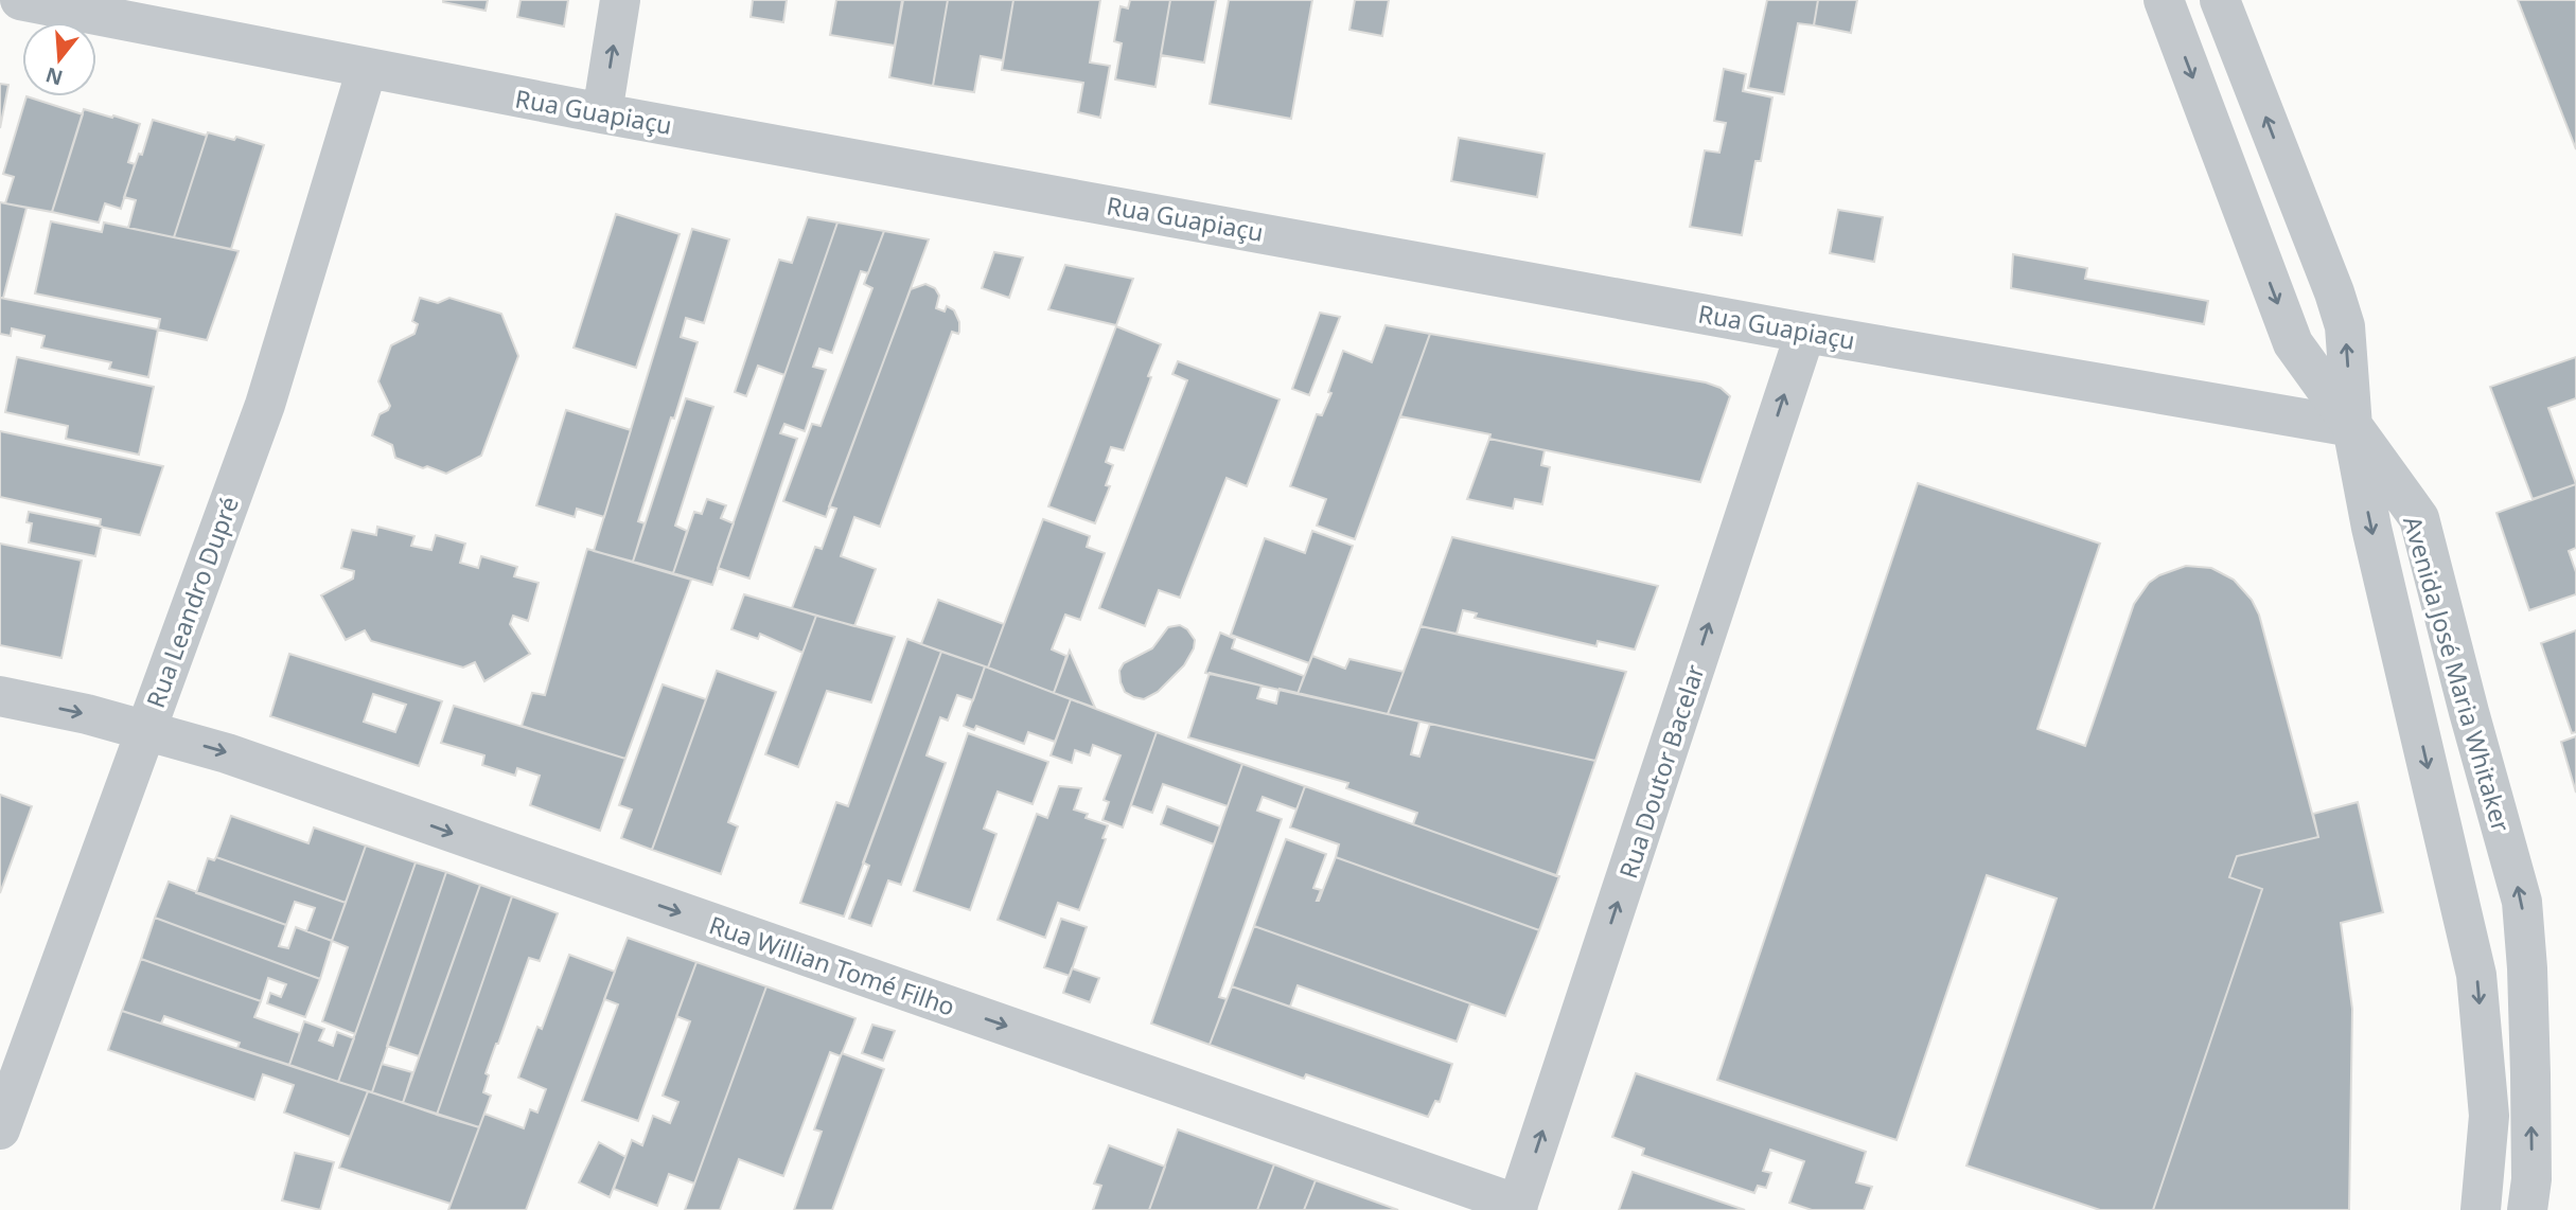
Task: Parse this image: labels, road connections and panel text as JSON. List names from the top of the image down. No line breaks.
{"streets":{"street":["Rua Guapiaçu","Rua Leandro Dupré","Avenida José Maria Whitaker","Rua Doutor Bacelar","Rua Willian Tomé Filho"]},"crossings":[["Rua Guapiaçu","Rua Leandro Dupré"],["Rua Guapiaçu","Avenida José Maria Whitaker"],["Rua Guapiaçu","Rua Doutor Bacelar"],["Rua Leandro Dupré","Rua Willian Tomé Filho"],["Rua Doutor Bacelar","Rua Willian Tomé Filho"]],"one_way":["Rua Doutor Bacelar","Rua Willian Tomé Filho"],"north":"bottom"}
